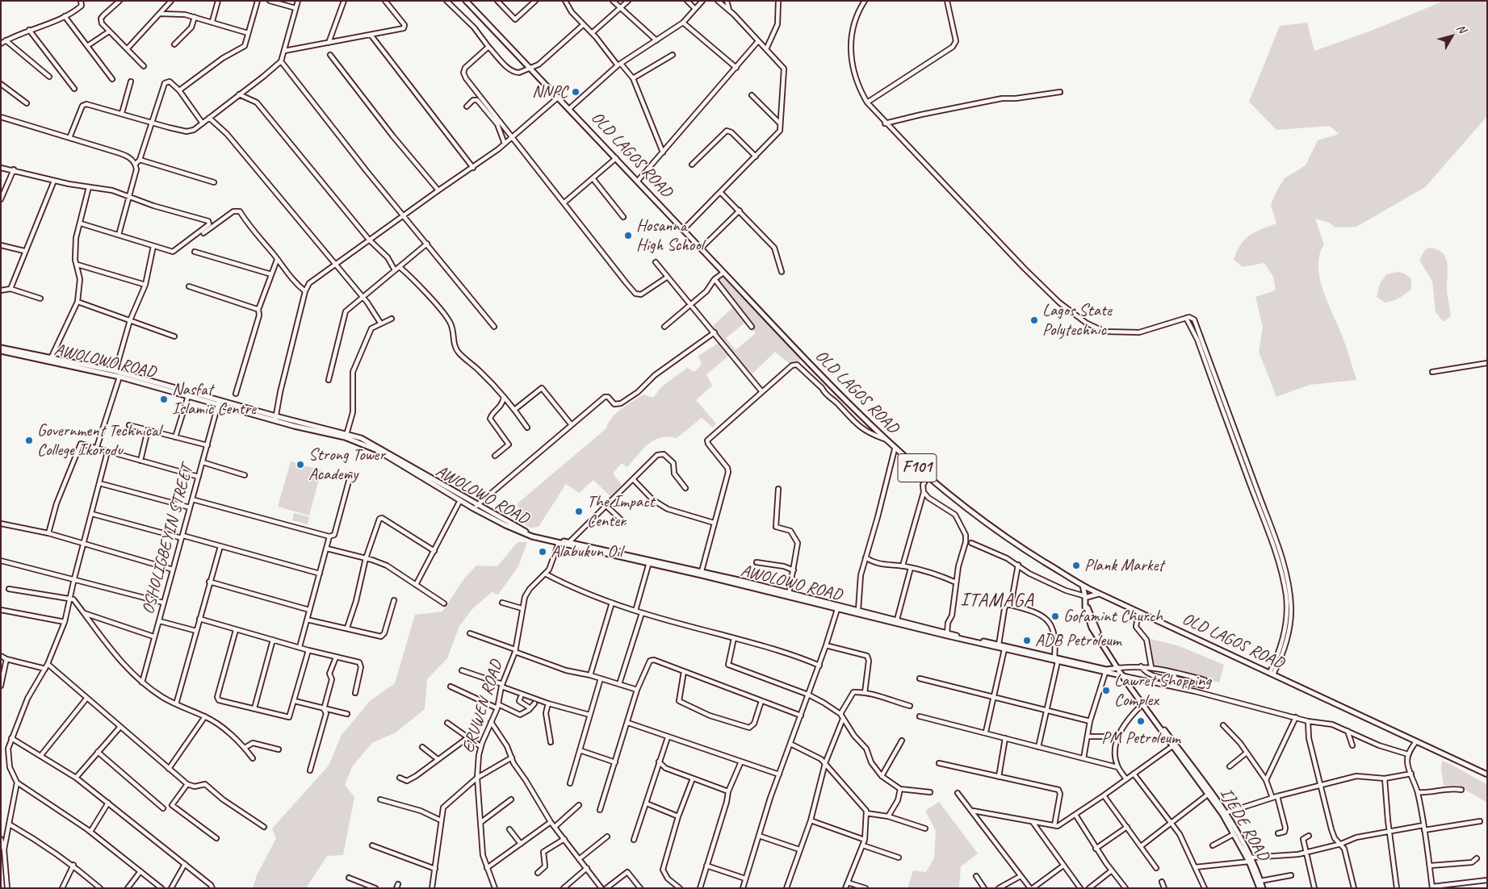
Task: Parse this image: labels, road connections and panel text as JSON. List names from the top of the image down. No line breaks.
{"streets":{"main road":["OLD LAGOS ROAD","AWOLOWO ROAD","F101","IJEDE ROAD"],"street":["OSHOLIGBEYIN STREET","ERUWEN ROAD"]},"crossings":[["AWOLOWO ROAD","OSHOLIGBEYIN STREET"],["AWOLOWO ROAD","ERUWEN ROAD"]],"districts":["ITAMAGA"],"places":["NNPC","Hosanna High School","Lagos State Polytechnic","Nasfat Islamic Centre","Government Technical College Ikorodu","Strong Tower Academy","The Impact Center","Alabukun Oil","Plank Market","Gofamint Church","ADB Petroleum","Lawret Shopping Complex","PM Petroleum"],"north":"top right"}
